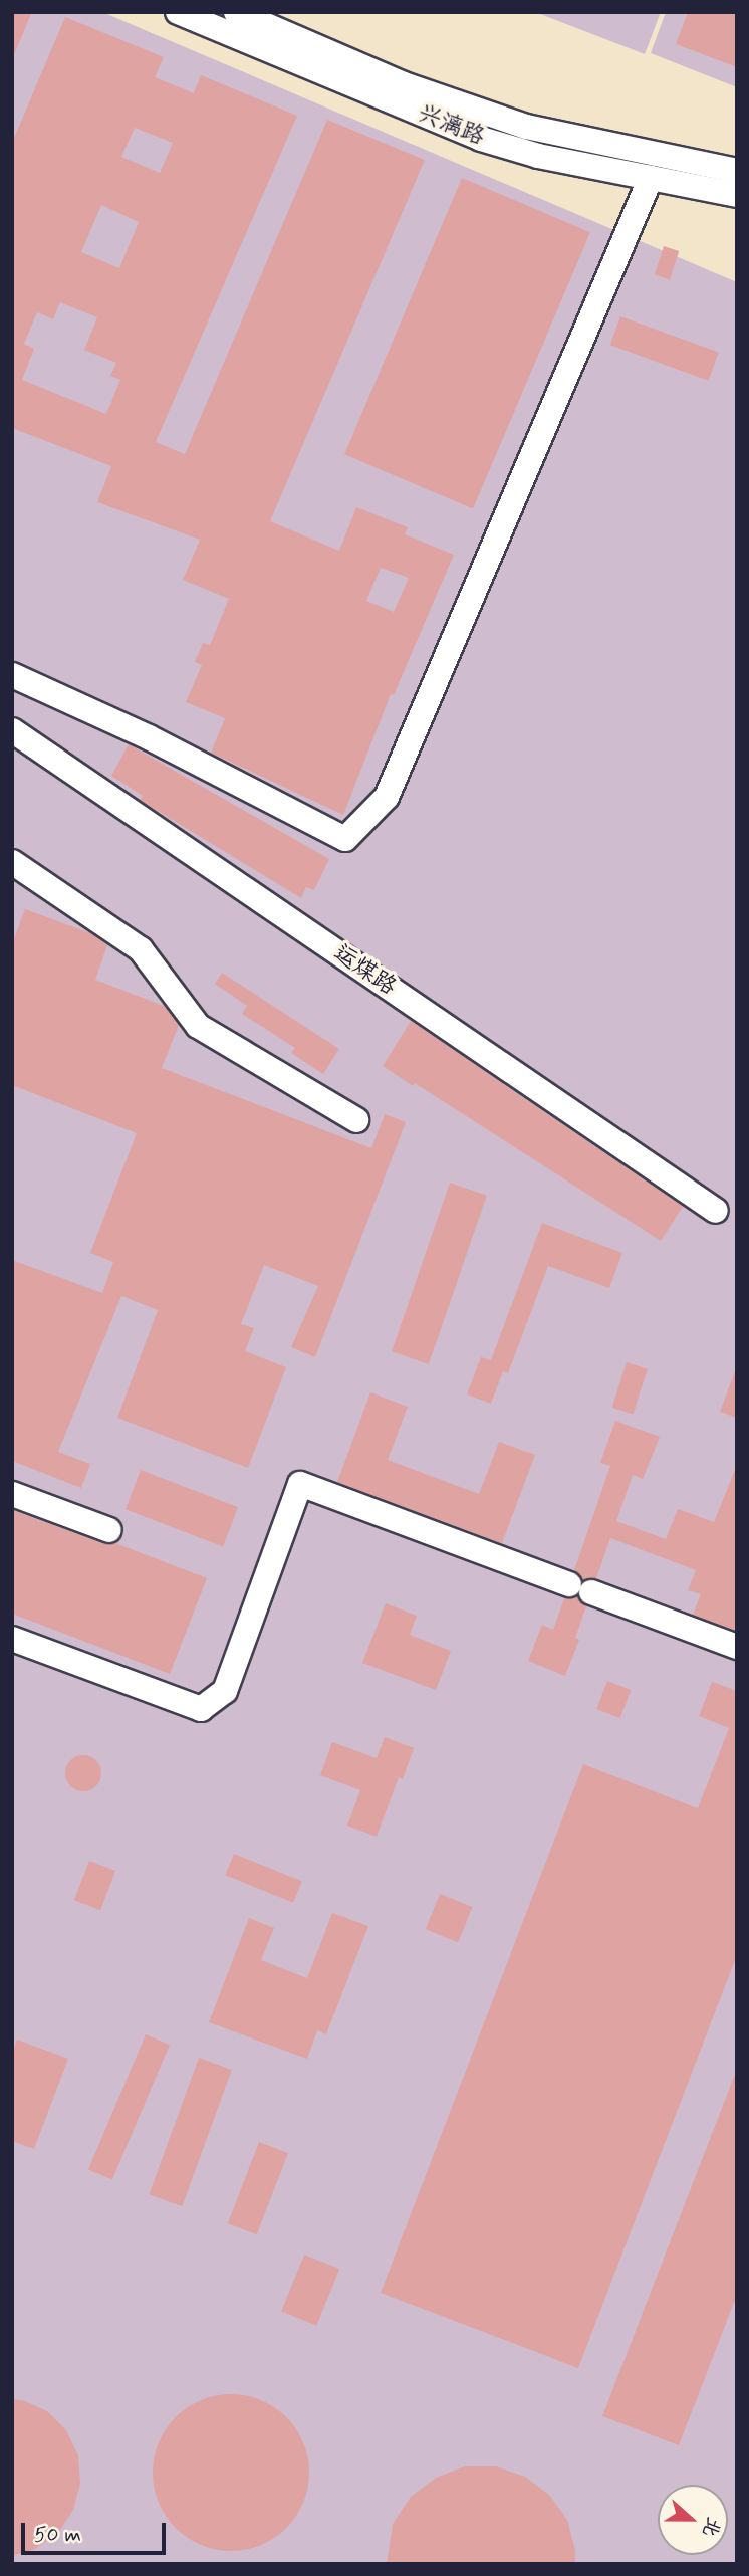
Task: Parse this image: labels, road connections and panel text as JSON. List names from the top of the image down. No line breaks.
{"streets":{"street":["兴漓路","运煤路"]},"scale_bar":"50 m","north":"right"}
